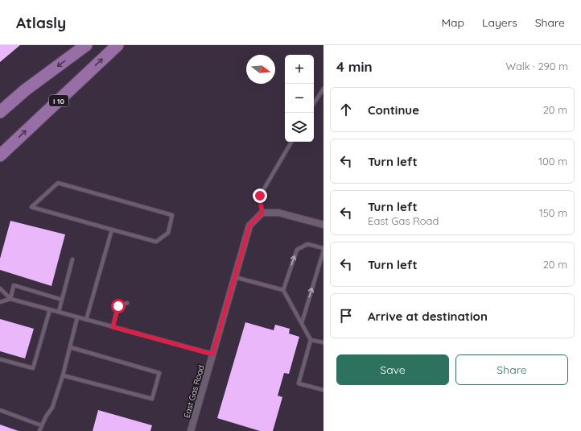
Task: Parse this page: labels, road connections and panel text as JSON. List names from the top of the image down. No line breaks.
{"streets":{"highway":["I 10"],"street":["East Gas Road"]},"north":"right","page":{"header":"Atlasly","nav":["Map","Layers","Share"],"heading":["4 min","Walk · 290 m"],"map_buttons":["+","−"],"list":[["Continue","20 m"],["Turn left","100 m"],["Turn left","East Gas Road","150 m"],["Turn left","20 m"],"Arrive at destination"],"buttons":["Save","Share"]}}
